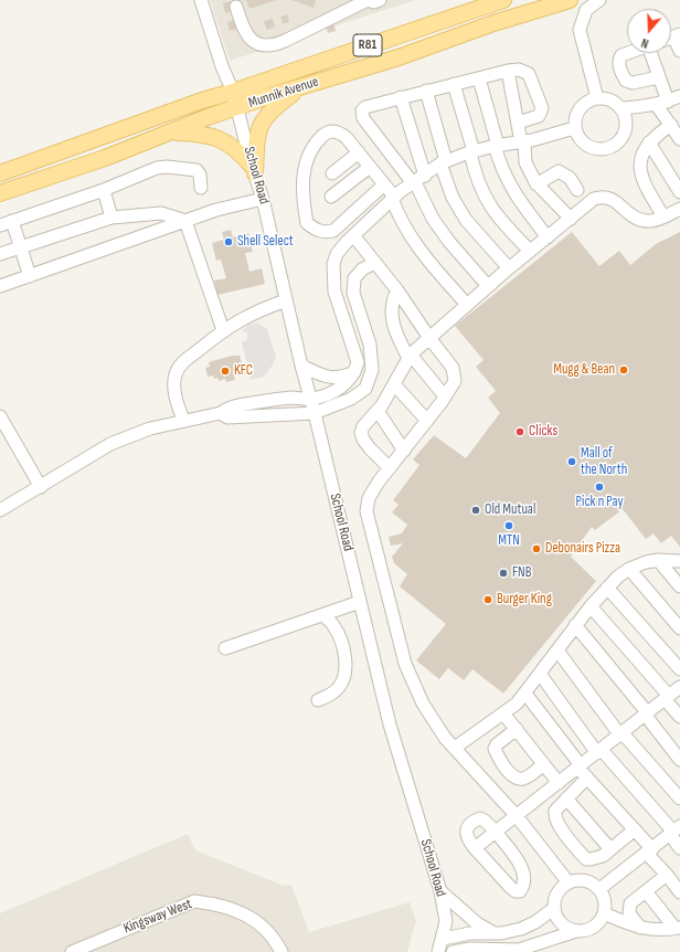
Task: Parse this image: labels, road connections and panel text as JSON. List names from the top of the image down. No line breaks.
{"streets":{"main road":["R81","Munnik Avenue"],"street":["School Road","Kingsway West"]},"crossings":[["Munnik Avenue","School Road"]],"places":["Shell Select","Mugg & Bean","KFC","Clicks","Mall of the North","Pick n Pay","Old Mutual","MTN","Debonairs Pizza","FNB","Burger King"],"north":"bottom"}
